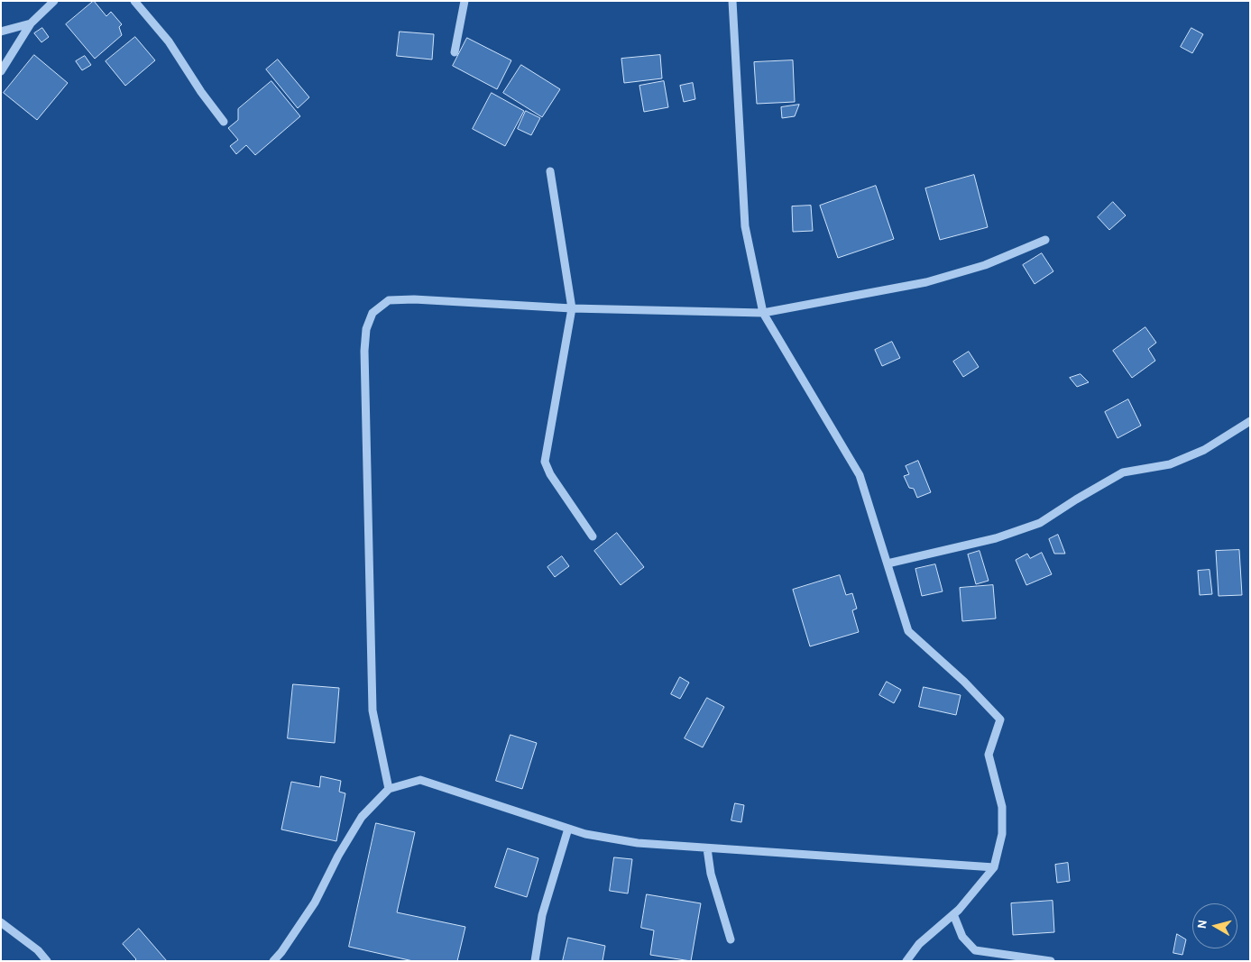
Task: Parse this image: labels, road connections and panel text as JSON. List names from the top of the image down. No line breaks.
{"north":"left"}
